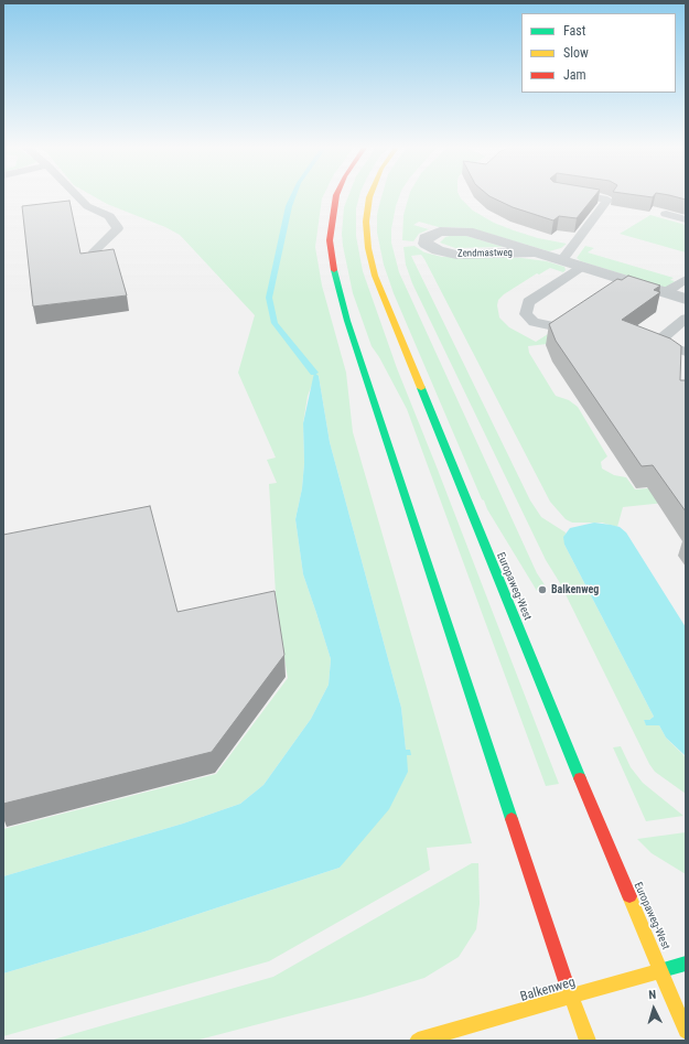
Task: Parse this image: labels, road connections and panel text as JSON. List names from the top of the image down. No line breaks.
{"streets":{"main road":["Europaweg-West","Balkenweg"],"street":["Zendmastweg"]},"crossings":[["Europaweg-West","Balkenweg"]],"places":["Balkenweg"],"legend":["Fast","Slow","Jam"],"north":"top"}
